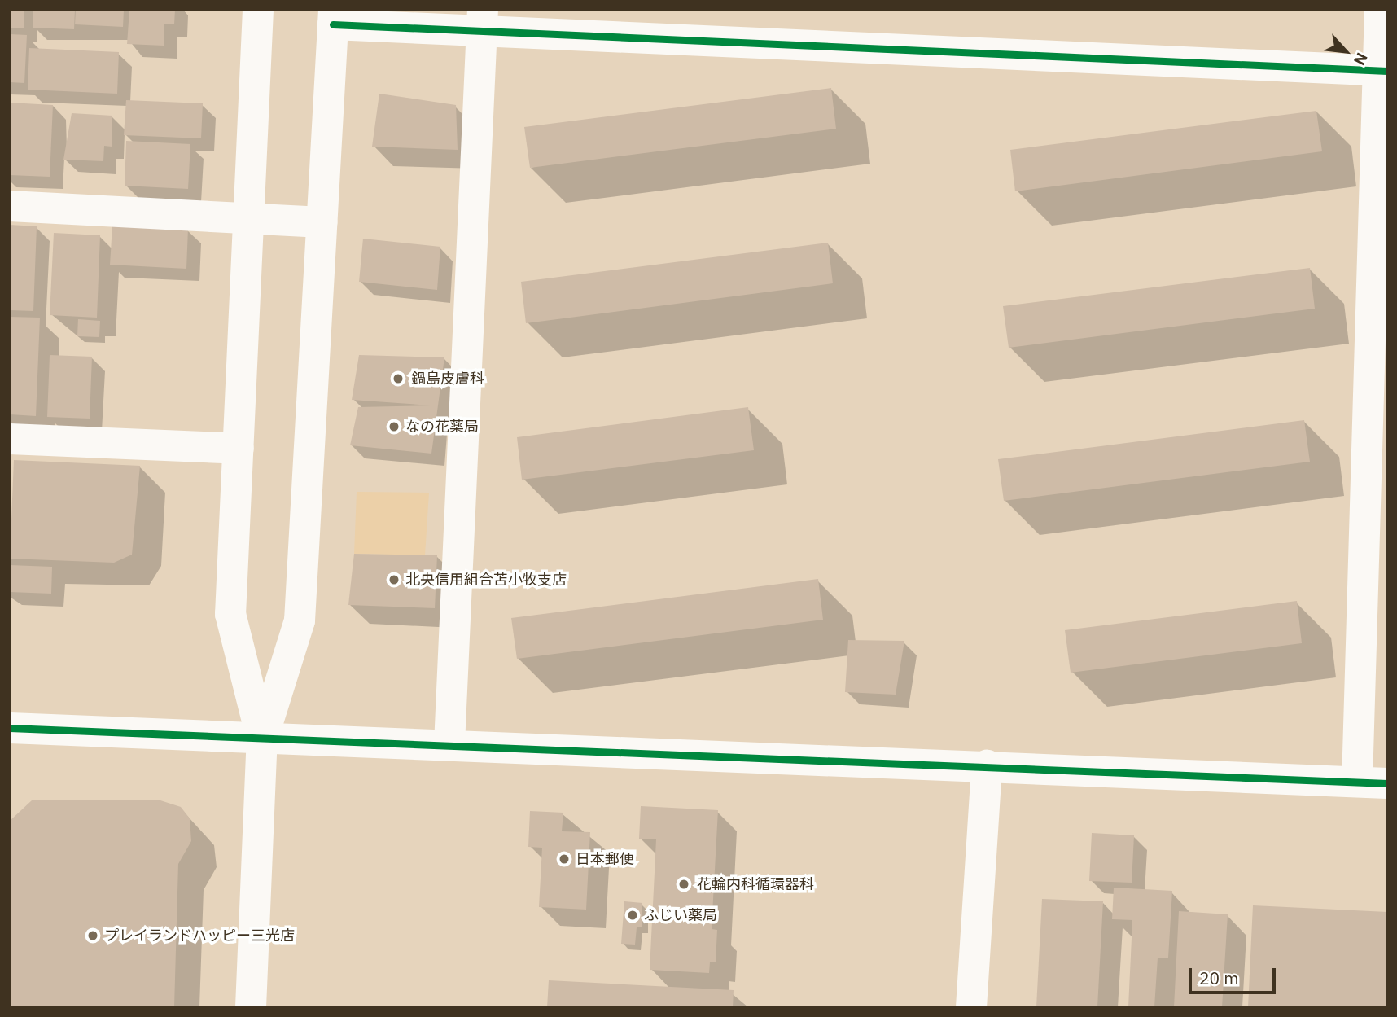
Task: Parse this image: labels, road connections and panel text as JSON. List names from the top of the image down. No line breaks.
{"places":["鍋島皮膚科","なの花薬局","北央信用組合苫小牧支店","日本郵便","花輪内科循環器科","ふじい薬局","プレイランドハッピー三光店"],"scale_bar":"20 m","north":"bottom right"}
